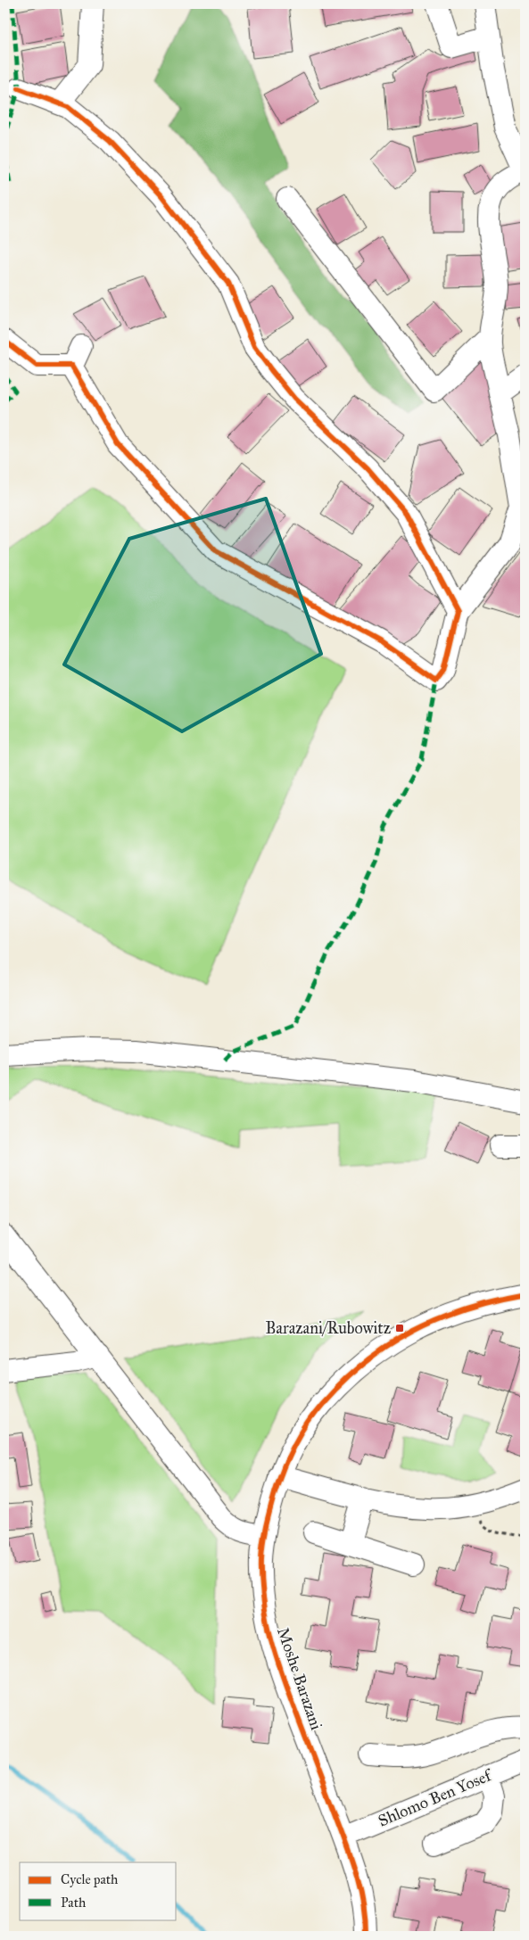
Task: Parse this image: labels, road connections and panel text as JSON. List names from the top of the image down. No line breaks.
{"streets":{"street":["Moshe Barazani","Shlomo Ben Yosef"]},"crossings":[["Moshe Barazani","Shlomo Ben Yosef"]],"places":{"transit":["Barazani/Rubowitz"]},"legend":["Cycle path","Path"]}
